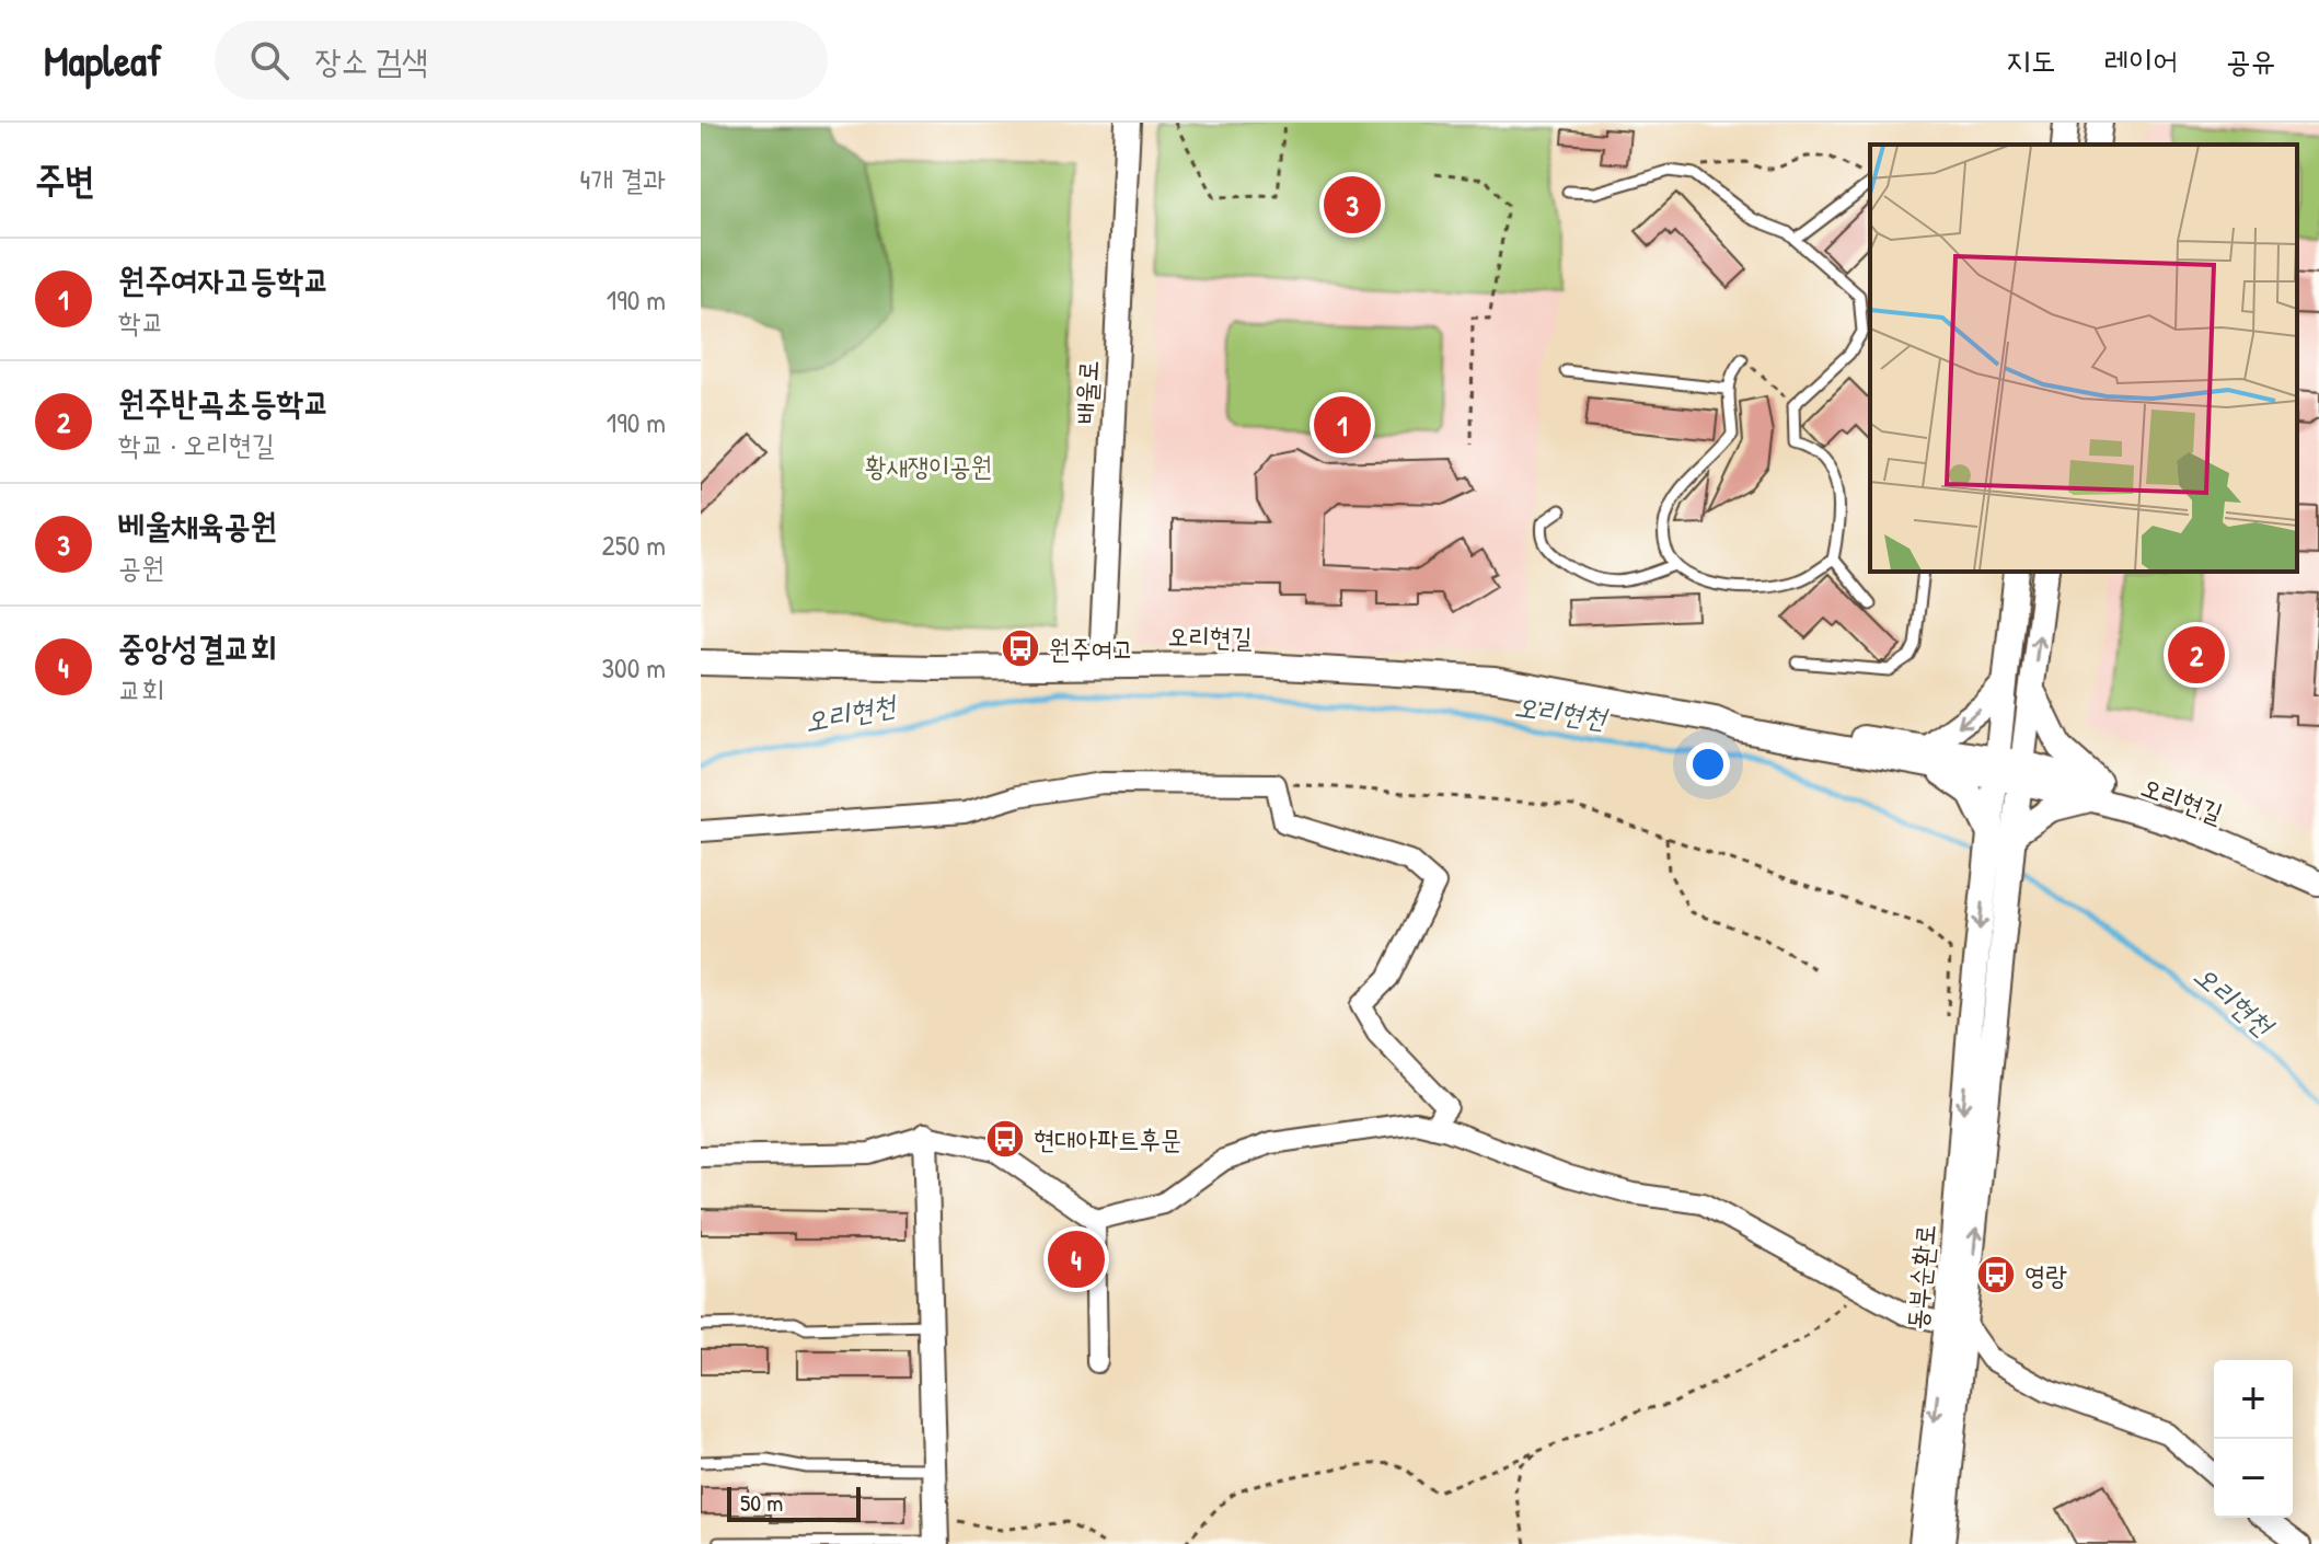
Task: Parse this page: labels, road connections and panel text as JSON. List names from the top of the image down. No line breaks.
{"streets":{"street":["배울로","오리현길","동부순환로"]},"crossings":[["배울로","오리현길"]],"water":["오리현천"],"parks":["황새쟁이공원"],"places":{"bus stop":["원주여고","현대아파트후문","영랑"]},"scale_bar":"50 m","page":{"header":"Mapleaf","search":"장소 검색","nav":["지도","레이어","공유"],"heading":["주변","4개 결과"],"pins":["3","1","2","4"],"list":[{"mark":"1","name":"원주여자고등학교","note":"학교","value":"190 m"},{"mark":"2","name":"원주반곡초등학교","note":"학교 · 오리현길","value":"190 m"},{"mark":"3","name":"베울채육공원","note":"공원","value":"250 m"},{"mark":"4","name":"중앙성결교회","note":"교회","value":"300 m"}],"map_buttons":["+","−"],"scale":"50 m"}}
